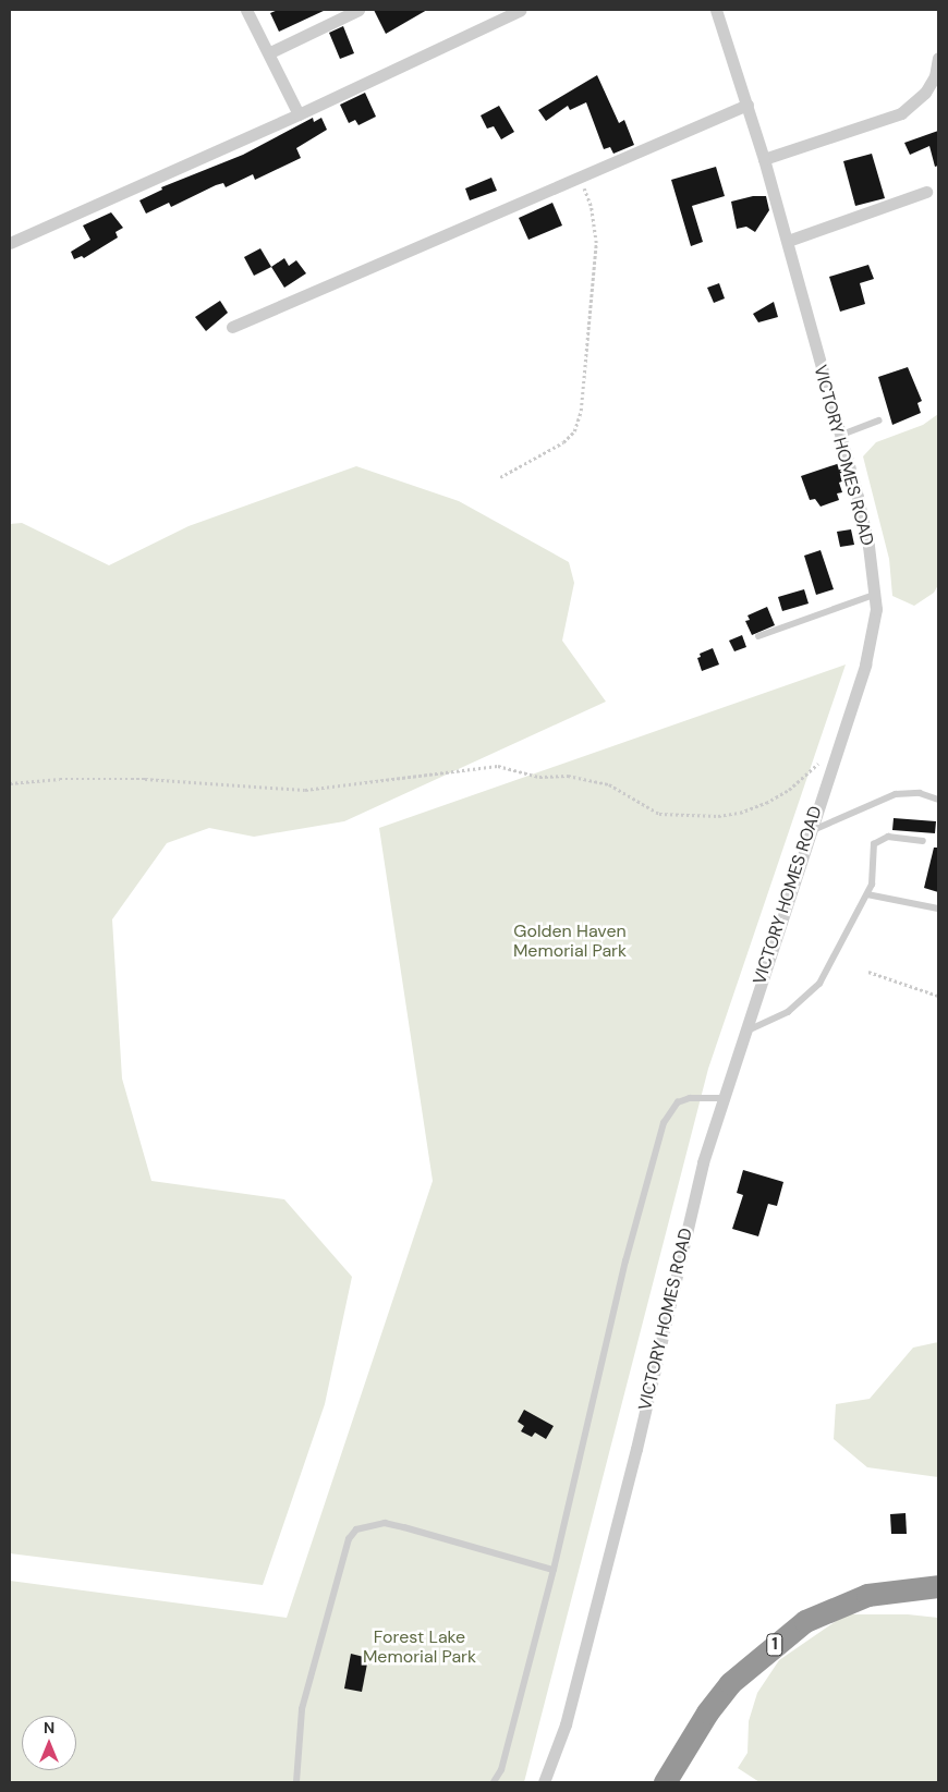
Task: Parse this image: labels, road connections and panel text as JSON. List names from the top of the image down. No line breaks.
{"streets":{"highway":["1"],"street":["VICTORY HOMES ROAD"]},"parks":["Golden Haven Memorial Park","Forest Lake Memorial Park"],"north":"top"}
